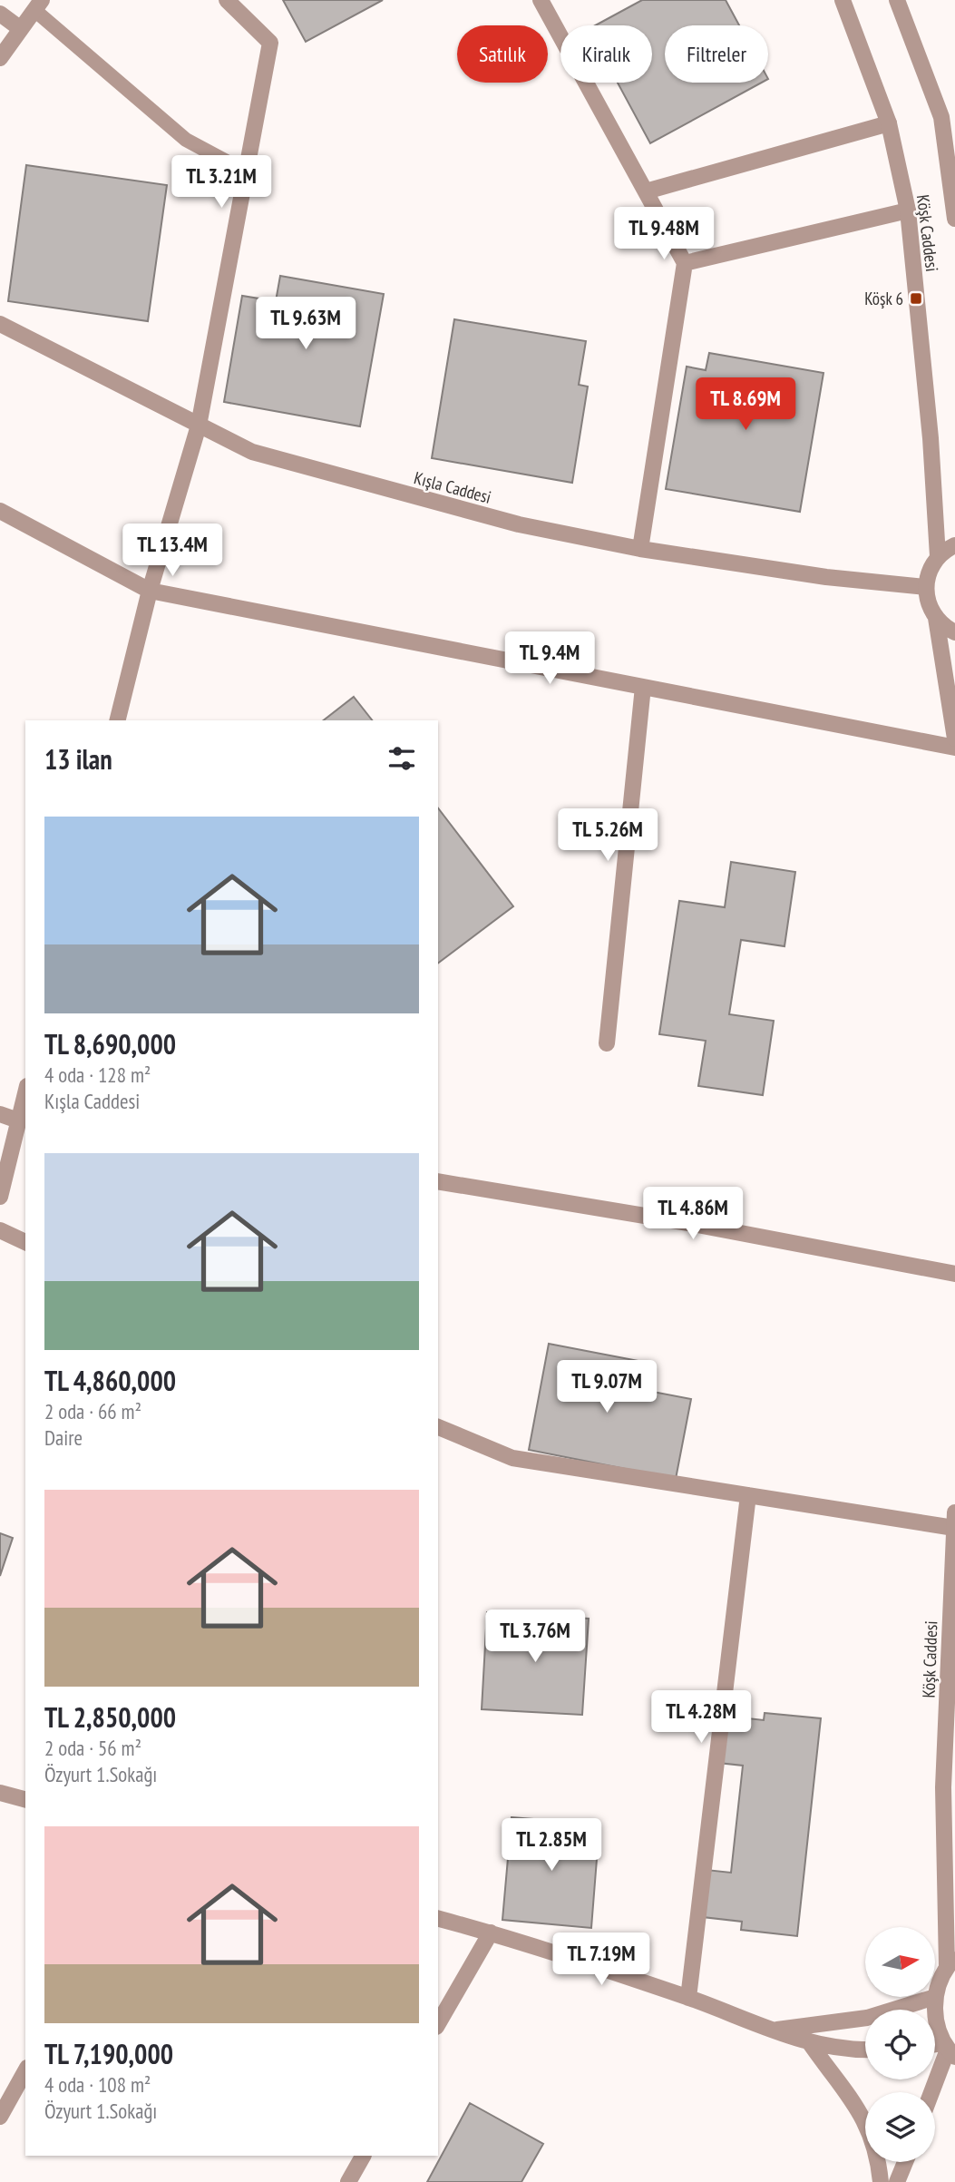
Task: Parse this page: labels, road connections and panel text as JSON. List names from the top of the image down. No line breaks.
{"streets":{"street":["Köşk Caddesi","Kışla Caddesi"]},"places":{"transit":["Köşk 6"]},"north":"right","page":{"chip":["Satılık","Kiralık","Filtreler"],"price":["TL 3.21M","TL 9.48M","TL 9.63M","TL 8.69M","TL 13.4M","TL 9.4M","TL 5.26M","TL 4.86M","TL 9.07M","TL 3.76M","TL 4.28M","TL 2.85M","TL 7.19M"],"heading":"13 ilan","list":[{"name":"TL 8,690,000","note":"4 oda · 128 m² · Kışla Caddesi"},{"name":"TL 4,860,000","note":"2 oda · 66 m² · Daire"},{"name":"TL 2,850,000","note":"2 oda · 56 m² · Özyurt 1.Sokağı"},{"name":"TL 7,190,000","note":"4 oda · 108 m² · Özyurt 1.Sokağı"}]}}
